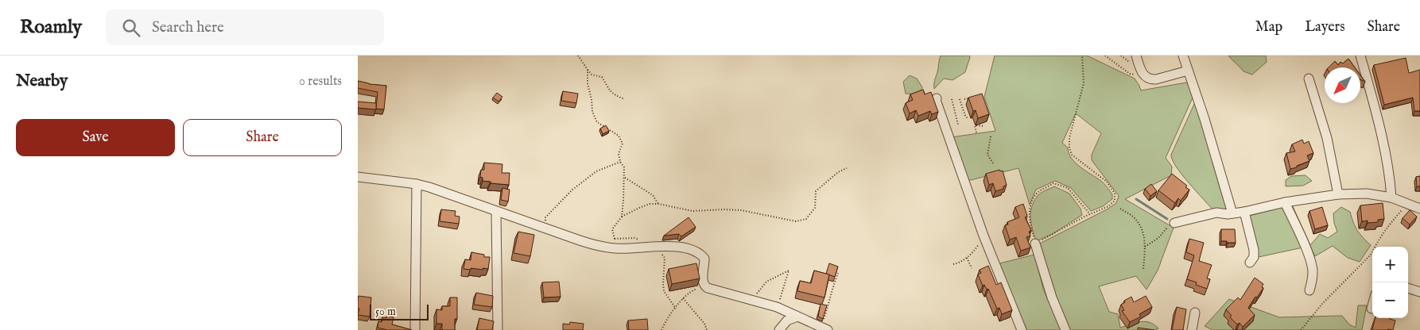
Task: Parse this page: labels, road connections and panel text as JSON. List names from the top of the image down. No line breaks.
{"scale_bar":"50 m","north":"bottom left","page":{"header":"Roamly","search":"Search here","nav":["Map","Layers","Share"],"heading":["Nearby","0 results"],"buttons":["Save","Share"],"map_buttons":["+","−"],"scale":"50 m"}}
